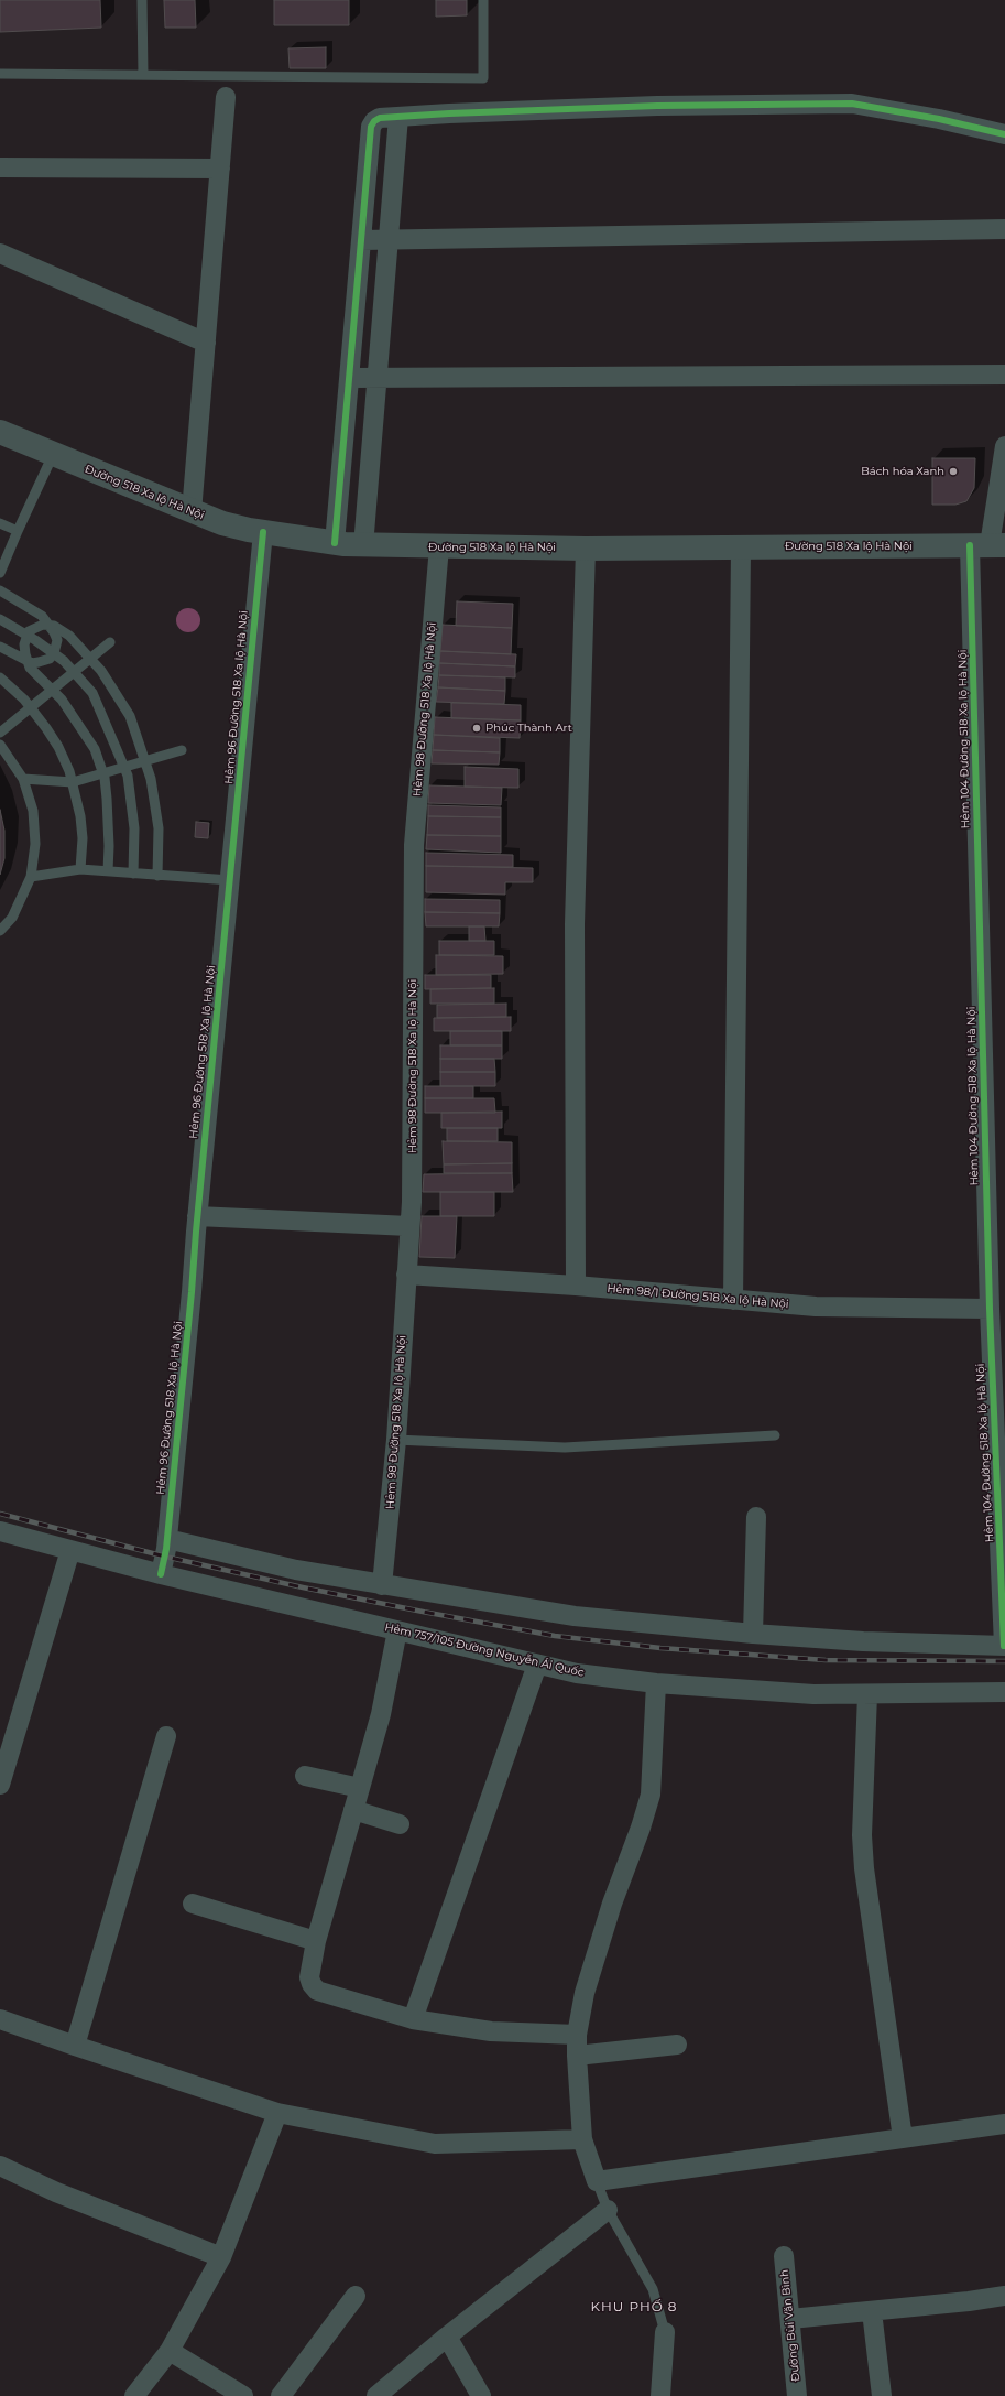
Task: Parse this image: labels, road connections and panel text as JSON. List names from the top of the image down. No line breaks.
{"streets":{"street":["Đường 518 Xa lộ Hà Nội","Hẻm 96 Đường 518 Xa lộ Hà Nội","Hẻm 98 Đường 518 Xa lộ Hà Nội","Hẻm 104 Đường 518 Xa lộ Hà Nội","Hẻm 98/1 Đường 518 Xa lộ Hà Nội","Hẻm 757/105 Đường Nguyễn Ái Quốc","Đường Bùi Văn Bình"]},"crossings":[["Đường 518 Xa lộ Hà Nội","Hẻm 96 Đường 518 Xa lộ Hà Nội"],["Đường 518 Xa lộ Hà Nội","Hẻm 98 Đường 518 Xa lộ Hà Nội"],["Đường 518 Xa lộ Hà Nội","Hẻm 104 Đường 518 Xa lộ Hà Nội"],["Hẻm 96 Đường 518 Xa lộ Hà Nội","Hẻm 757/105 Đường Nguyễn Ái Quốc"],["Hẻm 98 Đường 518 Xa lộ Hà Nội","Hẻm 98/1 Đường 518 Xa lộ Hà Nội"],["Hẻm 104 Đường 518 Xa lộ Hà Nội","Hẻm 98/1 Đường 518 Xa lộ Hà Nội"]],"districts":["KHU PHỐ 8"],"places":["Bách hóa Xanh","Phúc Thành Art"]}
